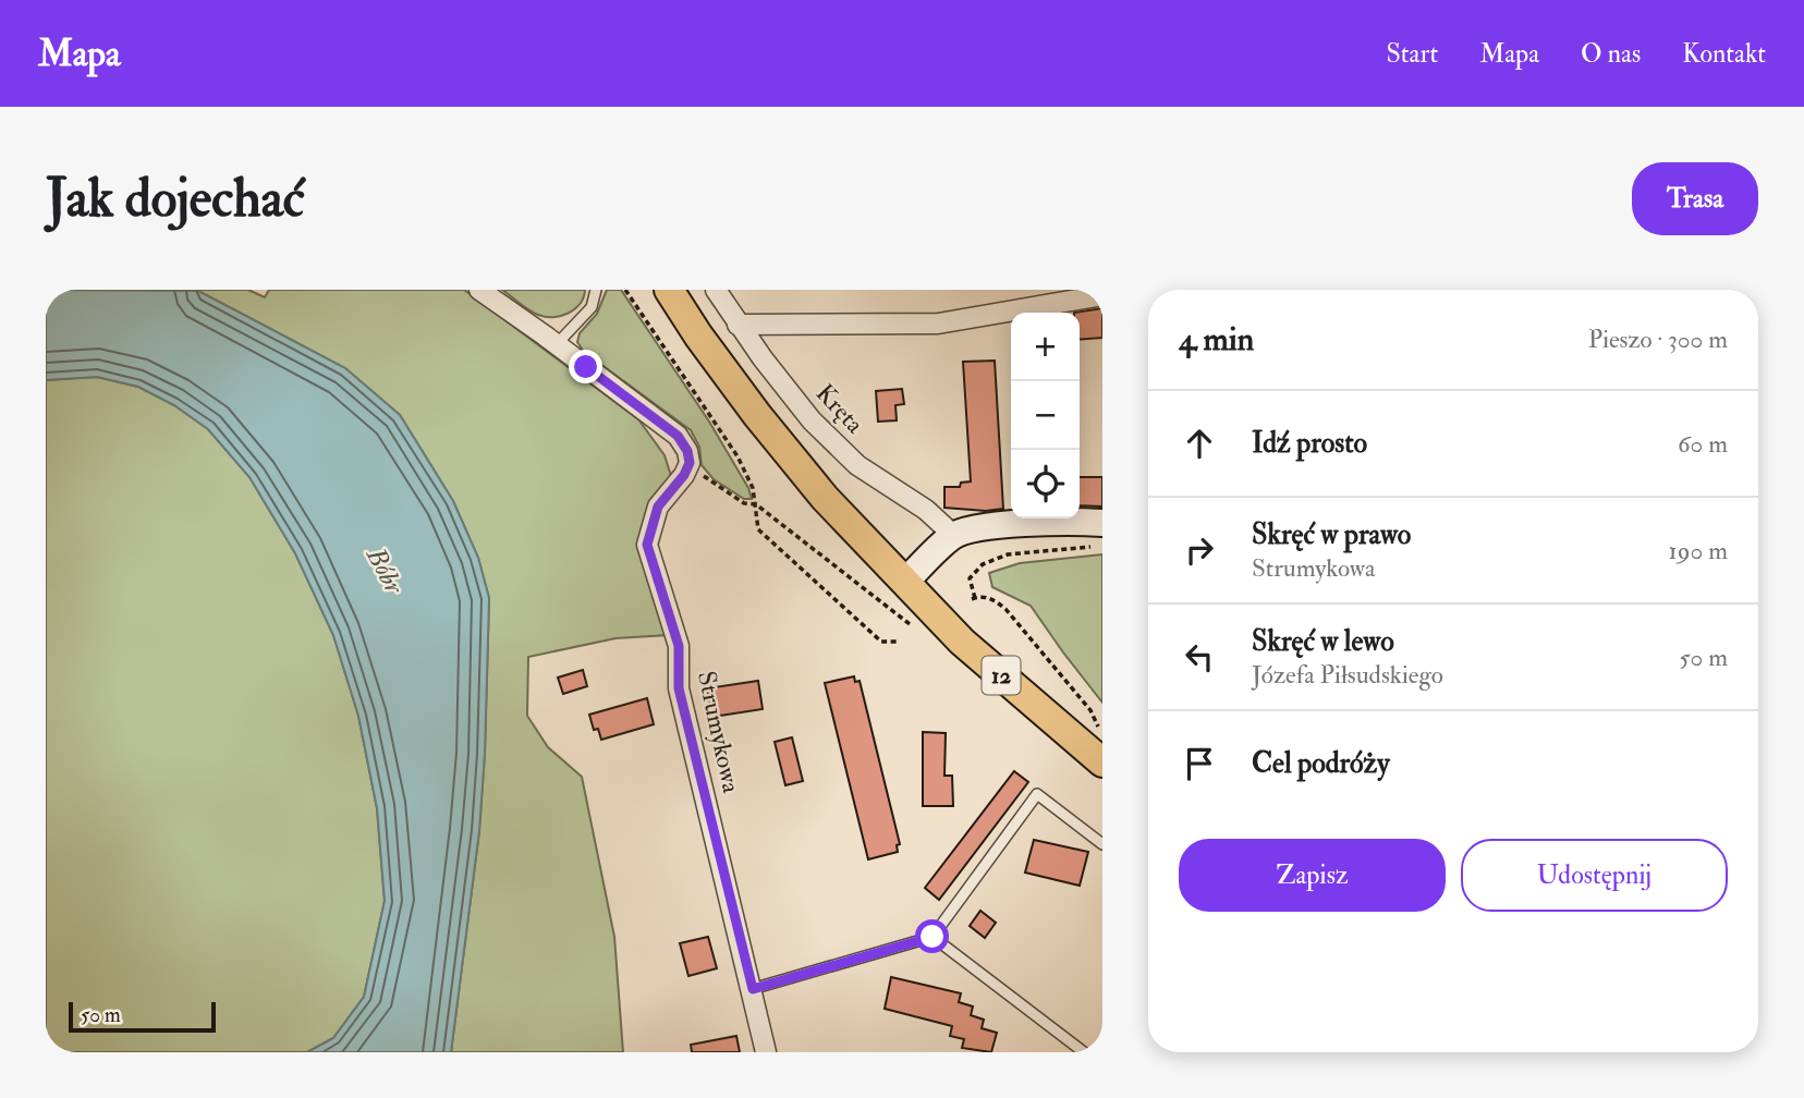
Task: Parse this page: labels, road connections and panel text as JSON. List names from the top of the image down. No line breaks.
{"streets":{"main road":["12"],"street":["Kręta","Strumykowa"]},"water":["Bóbr"],"scale_bar":"50 m","page":{"header":"Mapa","nav":["Start","Mapa","O nas","Kontakt"],"buttons":["Trasa",["Zapisz","Udostępnij"]],"title":"Jak dojechać","heading":["4 min","Pieszo · 300 m"],"map_buttons":["+","−"],"list":[["Idź prosto","60 m"],["Skręć w prawo","Strumykowa","190 m"],["Skręć w lewo","Józefa Piłsudskiego","50 m"],"Cel podróży"],"scale":"50 m"}}
